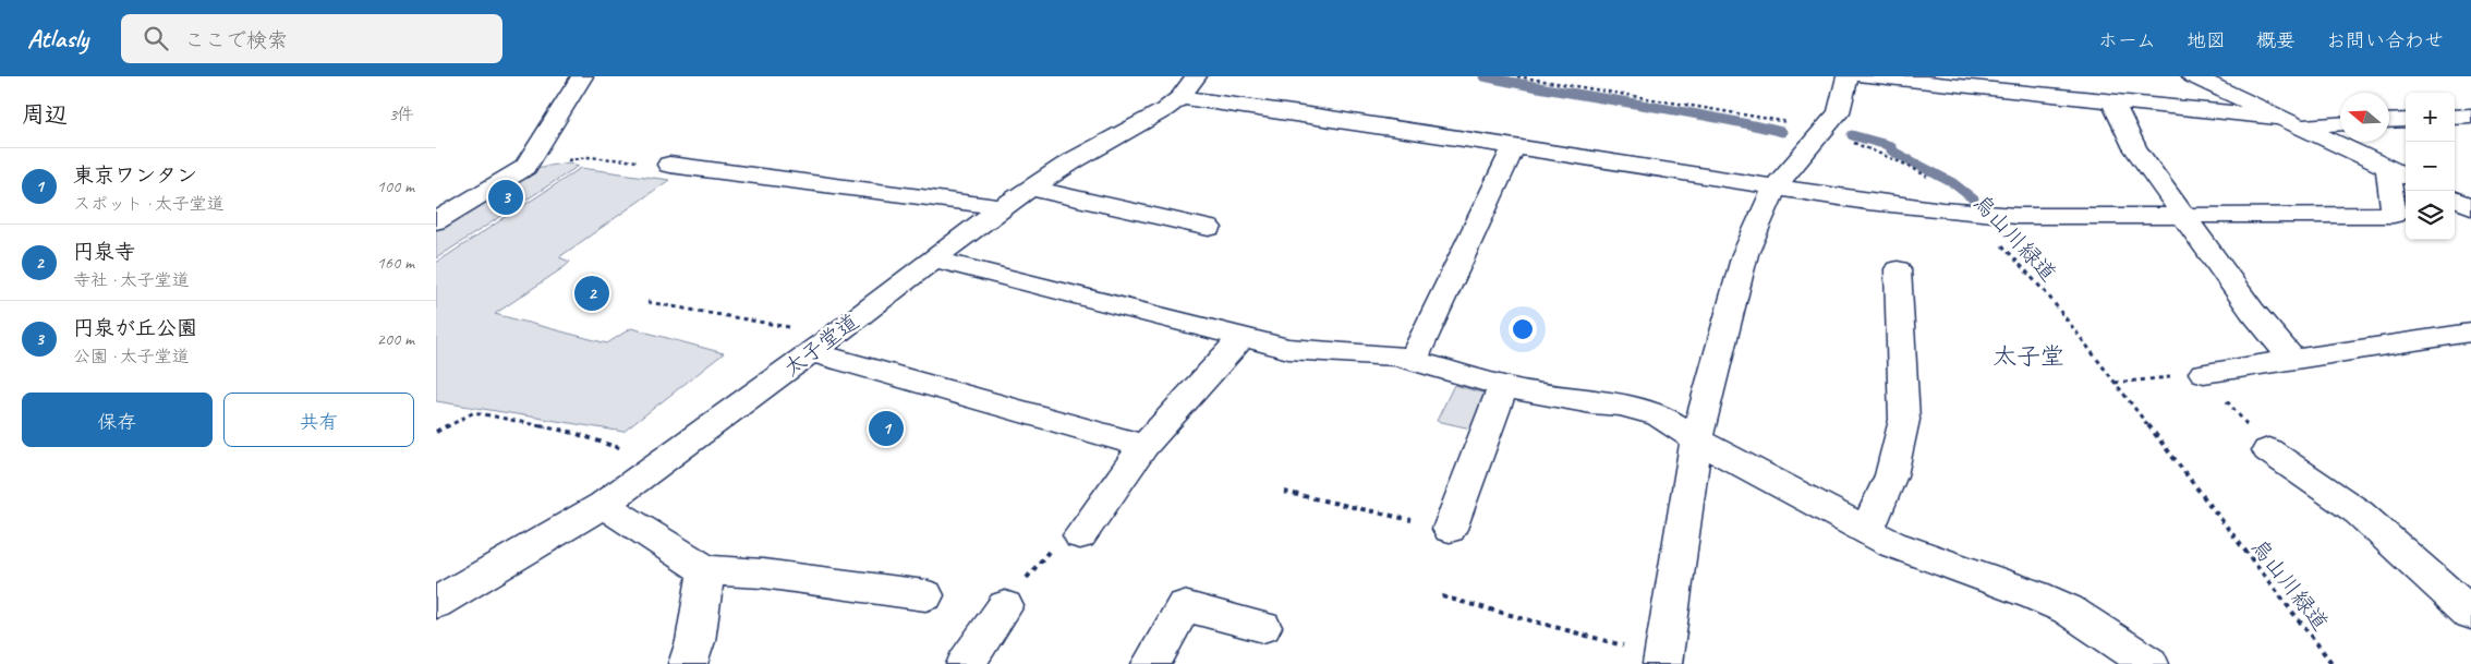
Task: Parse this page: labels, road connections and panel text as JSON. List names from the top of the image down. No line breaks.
{"streets":{"street":["太子堂道"],"path":["烏山川緑道"]},"districts":["太子堂"],"north":"left","page":{"header":"Atlasly","search":"ここで検索","nav":["ホーム","地図","概要","お問い合わせ"],"heading":["周辺","3件"],"map_buttons":["+","−"],"list":[{"mark":"1","name":"東京ワンタン","note":"スポット · 太子堂道","value":"100 m"},{"mark":"2","name":"円泉寺","note":"寺社 · 太子堂道","value":"160 m"},{"mark":"3","name":"円泉が丘公園","note":"公園 · 太子堂道","value":"200 m"}],"pins":["3","2","1"],"buttons":["保存","共有"]}}
